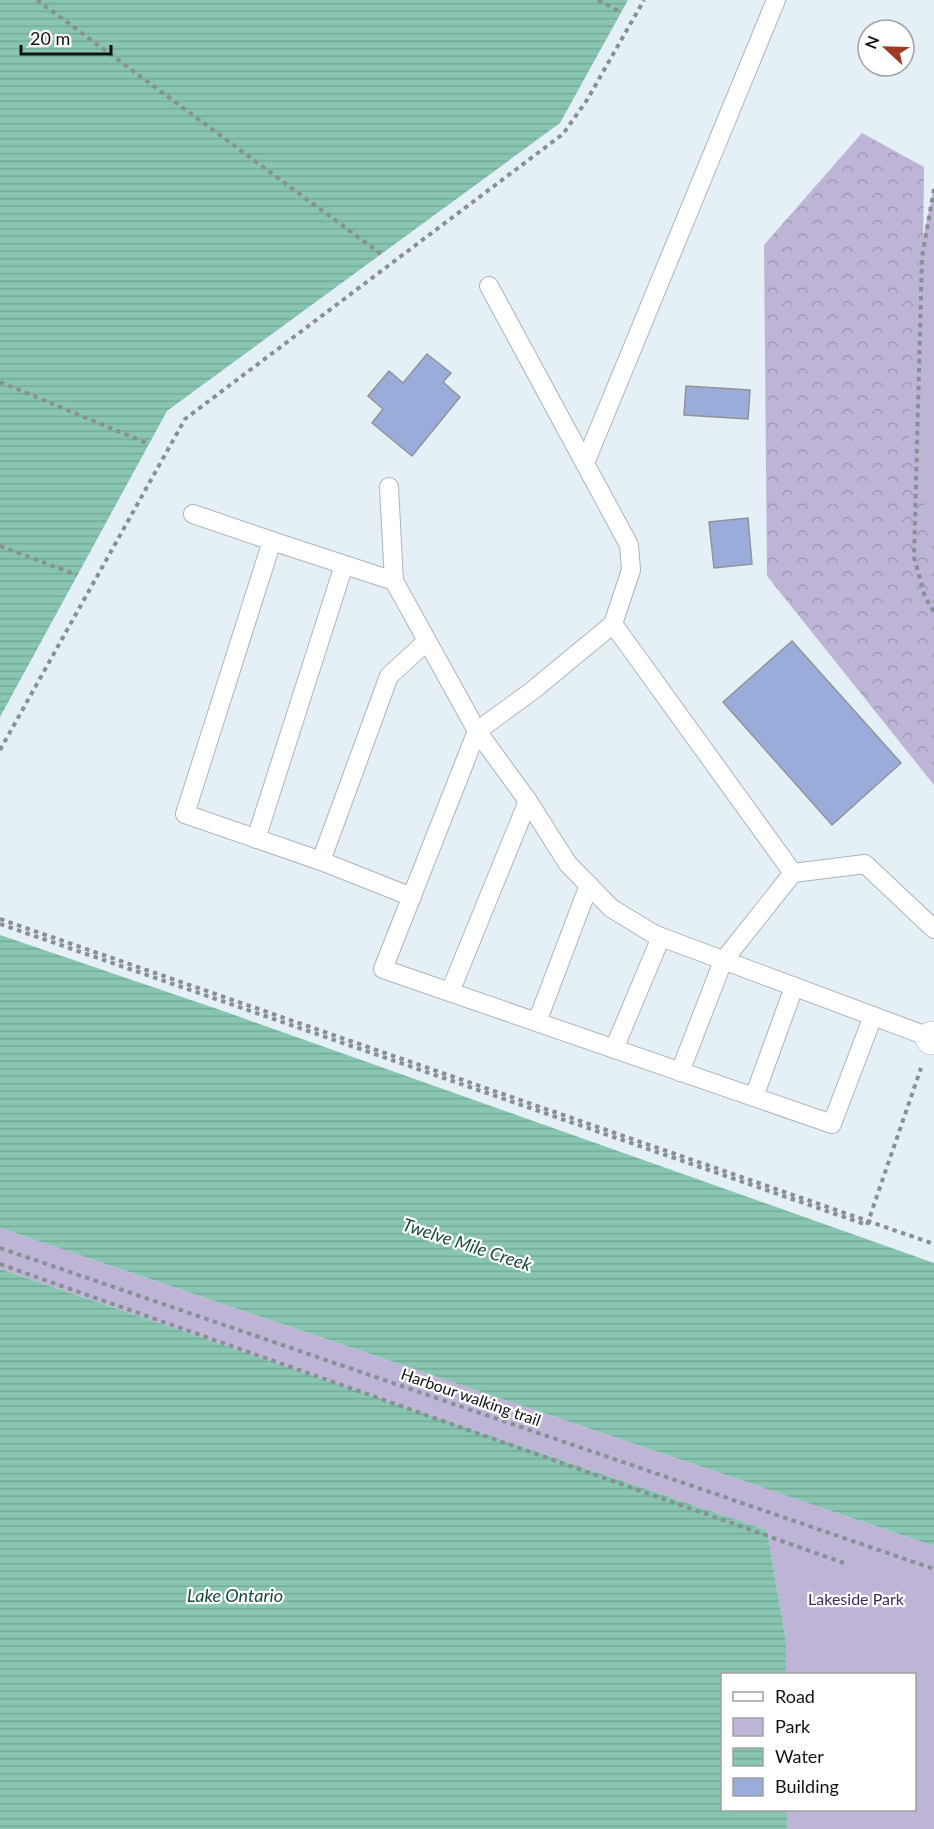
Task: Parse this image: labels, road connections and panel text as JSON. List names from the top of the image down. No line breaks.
{"streets":{"path":["Harbour walking trail"]},"water":["Twelve Mile Creek","Lake Ontario"],"parks":["Lakeside Park"],"legend":["Road","Park","Water","Building"],"scale_bar":"20 m","north":"left"}
